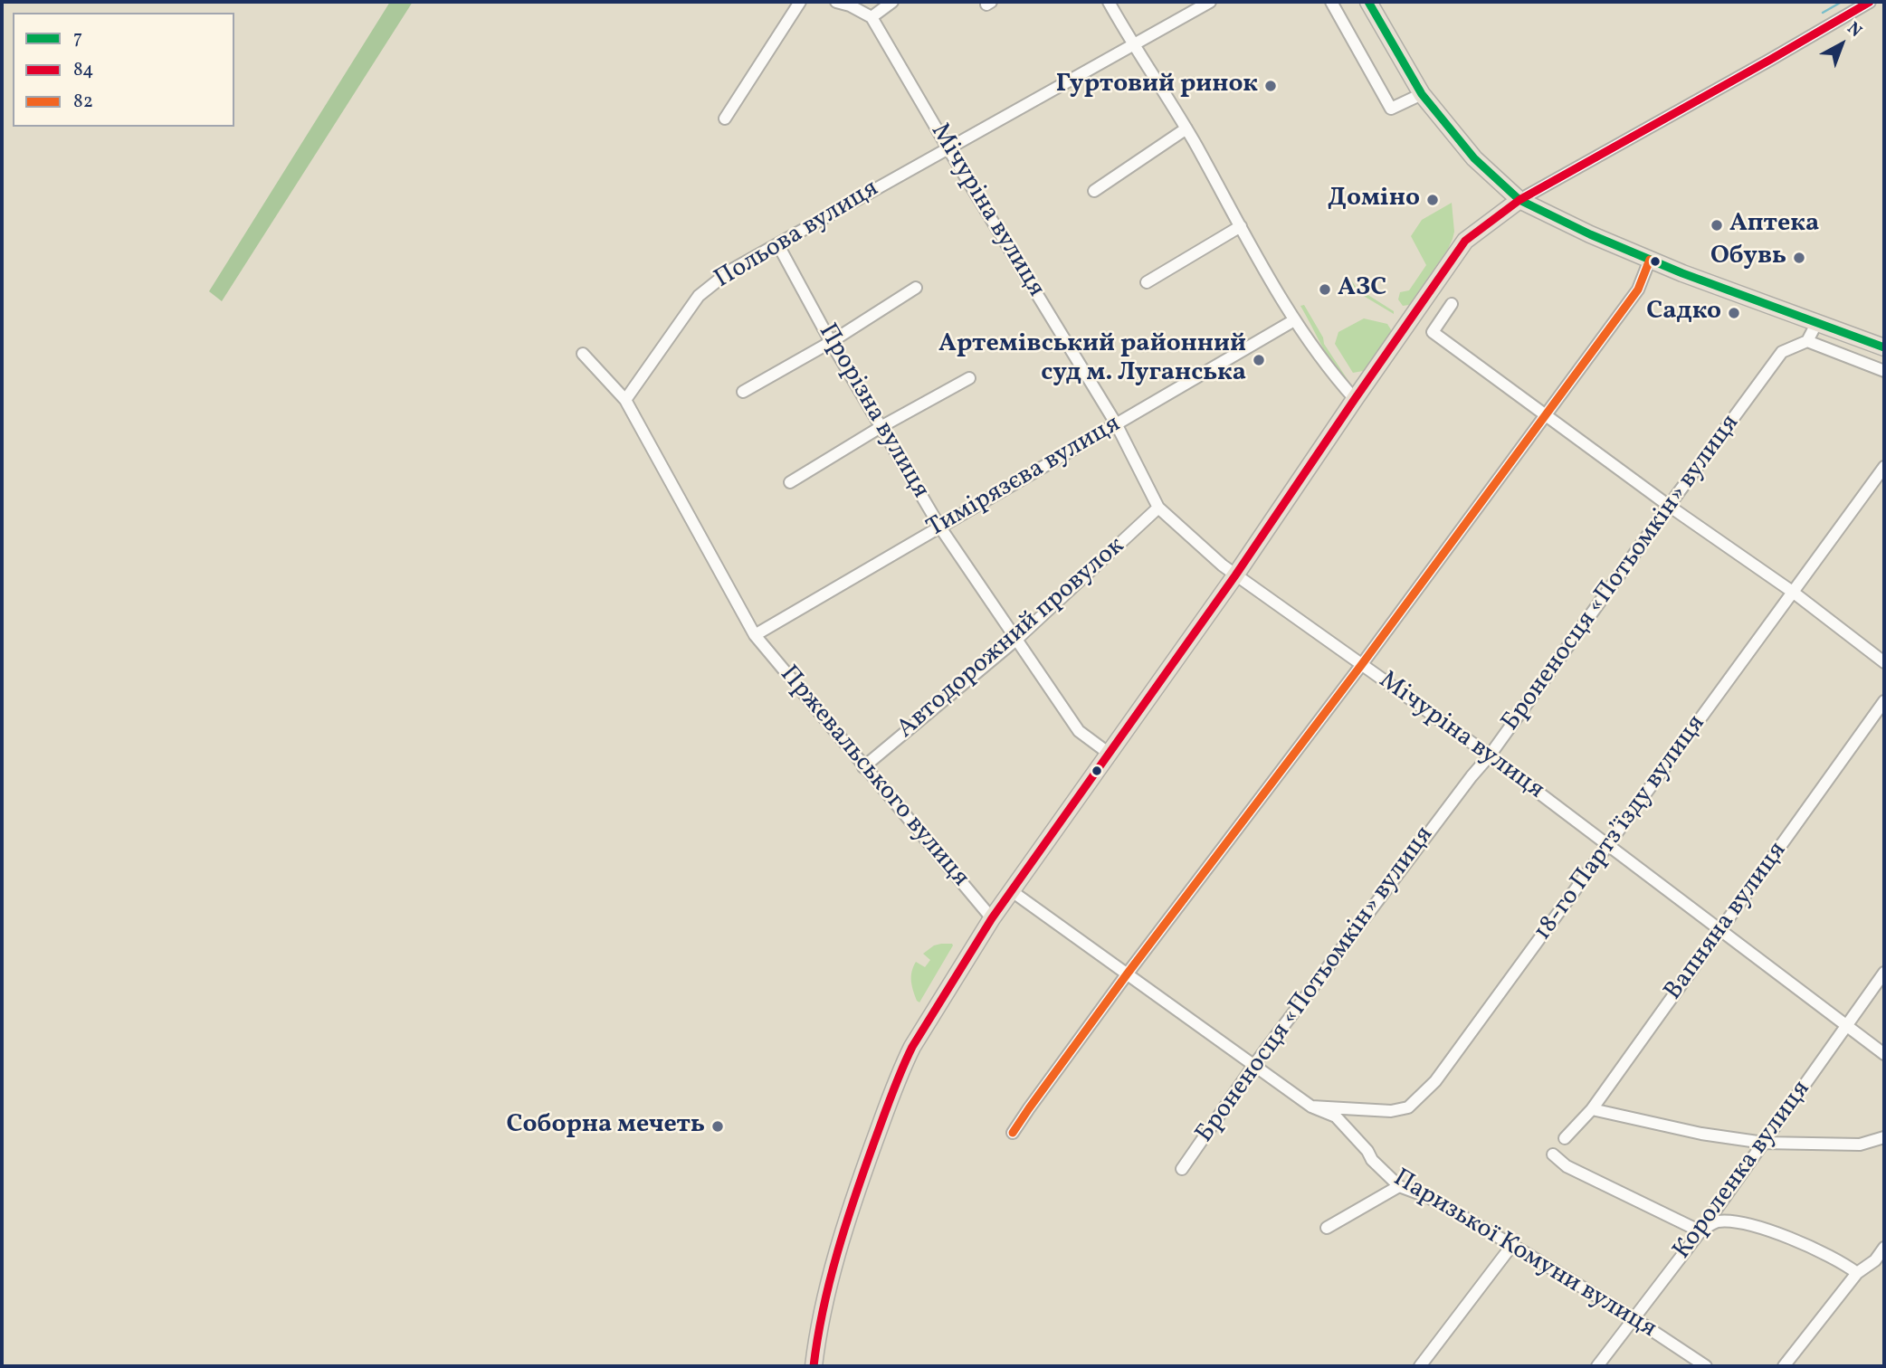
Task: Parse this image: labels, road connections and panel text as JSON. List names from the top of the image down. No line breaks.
{"streets":{"street":["Мічуріна вулиця","Польова вулиця","Прорізна вулиця","Тимірязєва вулиця","Броненосця «Потьомкін» вулиця","Автодорожний провулок","Пржевальського вулиця","18-го Партз’їзду вулиця","Вапняна вулиця","Короленка вулиця","Паризької Комуни вулиця"]},"crossings":[["Мічуріна вулиця","Польова вулиця"],["Мічуріна вулиця","Тимірязєва вулиця"],["Мічуріна вулиця","Броненосця «Потьомкін» вулиця"],["Мічуріна вулиця","Автодорожний провулок"],["Мічуріна вулиця","18-го Партз’їзду вулиця"],["Мічуріна вулиця","Вапняна вулиця"],["Мічуріна вулиця","Короленка вулиця"],["Польова вулиця","Прорізна вулиця"],["Прорізна вулиця","Тимірязєва вулиця"],["Прорізна вулиця","Автодорожний провулок"],["Тимірязєва вулиця","Пржевальського вулиця"],["Броненосця «Потьомкін» вулиця","Паризької Комуни вулиця"],["Автодорожний провулок","Пржевальського вулиця"],["18-го Партз’їзду вулиця","Паризької Комуни вулиця"],["Короленка вулиця","Паризької Комуни вулиця"]],"places":["Гуртовий ринок","Доміно","Аптека","Обувь","АЗС","Садко","Артемівський районний суд м. Луганська","Соборна мечеть"],"lines":["transit line 7","transit line 84","transit line 82"],"legend":["7","84","82"],"north":"top right"}
